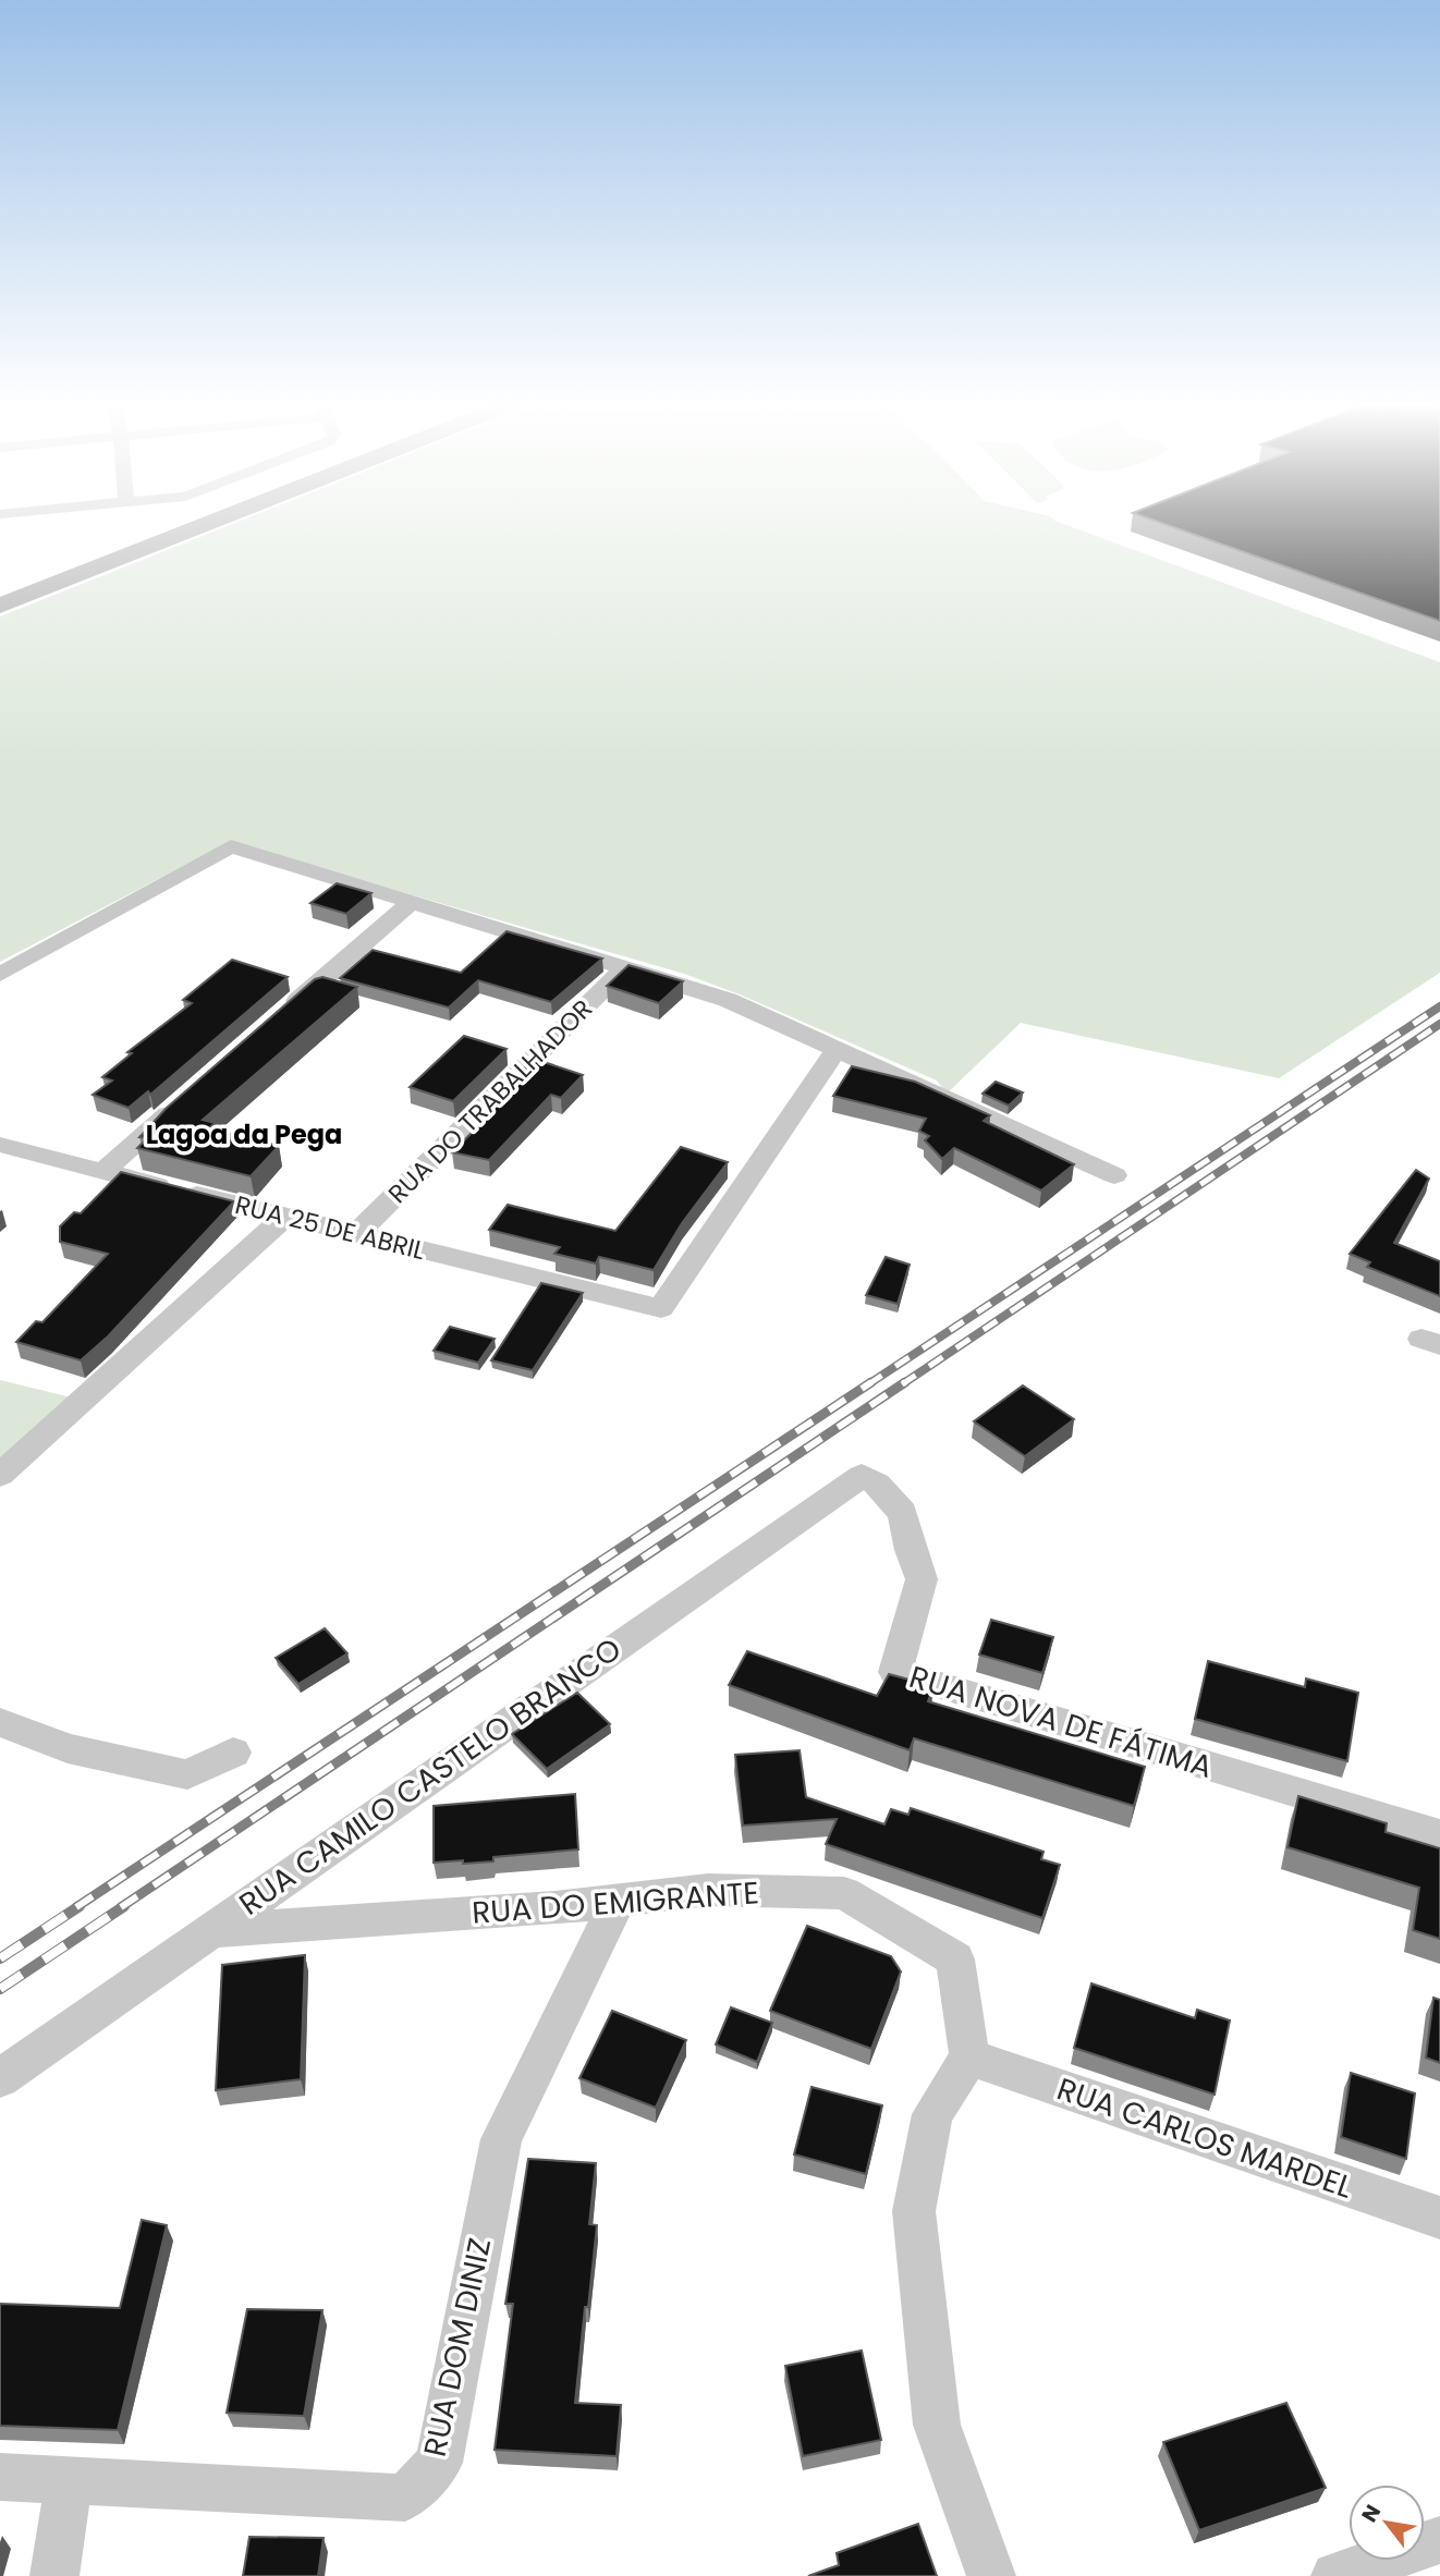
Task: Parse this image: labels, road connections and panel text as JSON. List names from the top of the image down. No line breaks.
{"streets":{"street":["RUA DO TRABALHADOR","RUA 25 DE ABRIL","RUA NOVA DE FÁTIMA","RUA CAMILO CASTELO BRANCO","RUA DO EMIGRANTE","RUA CARLOS MARDEL","RUA DOM DINIZ"]},"crossings":[["RUA DO TRABALHADOR","RUA 25 DE ABRIL"],["RUA NOVA DE FÁTIMA","RUA CAMILO CASTELO BRANCO"],["RUA CAMILO CASTELO BRANCO","RUA DO EMIGRANTE"],["RUA DO EMIGRANTE","RUA CARLOS MARDEL"],["RUA DO EMIGRANTE","RUA DOM DINIZ"]],"districts":["Lagoa da Pega"],"north":"top left"}
